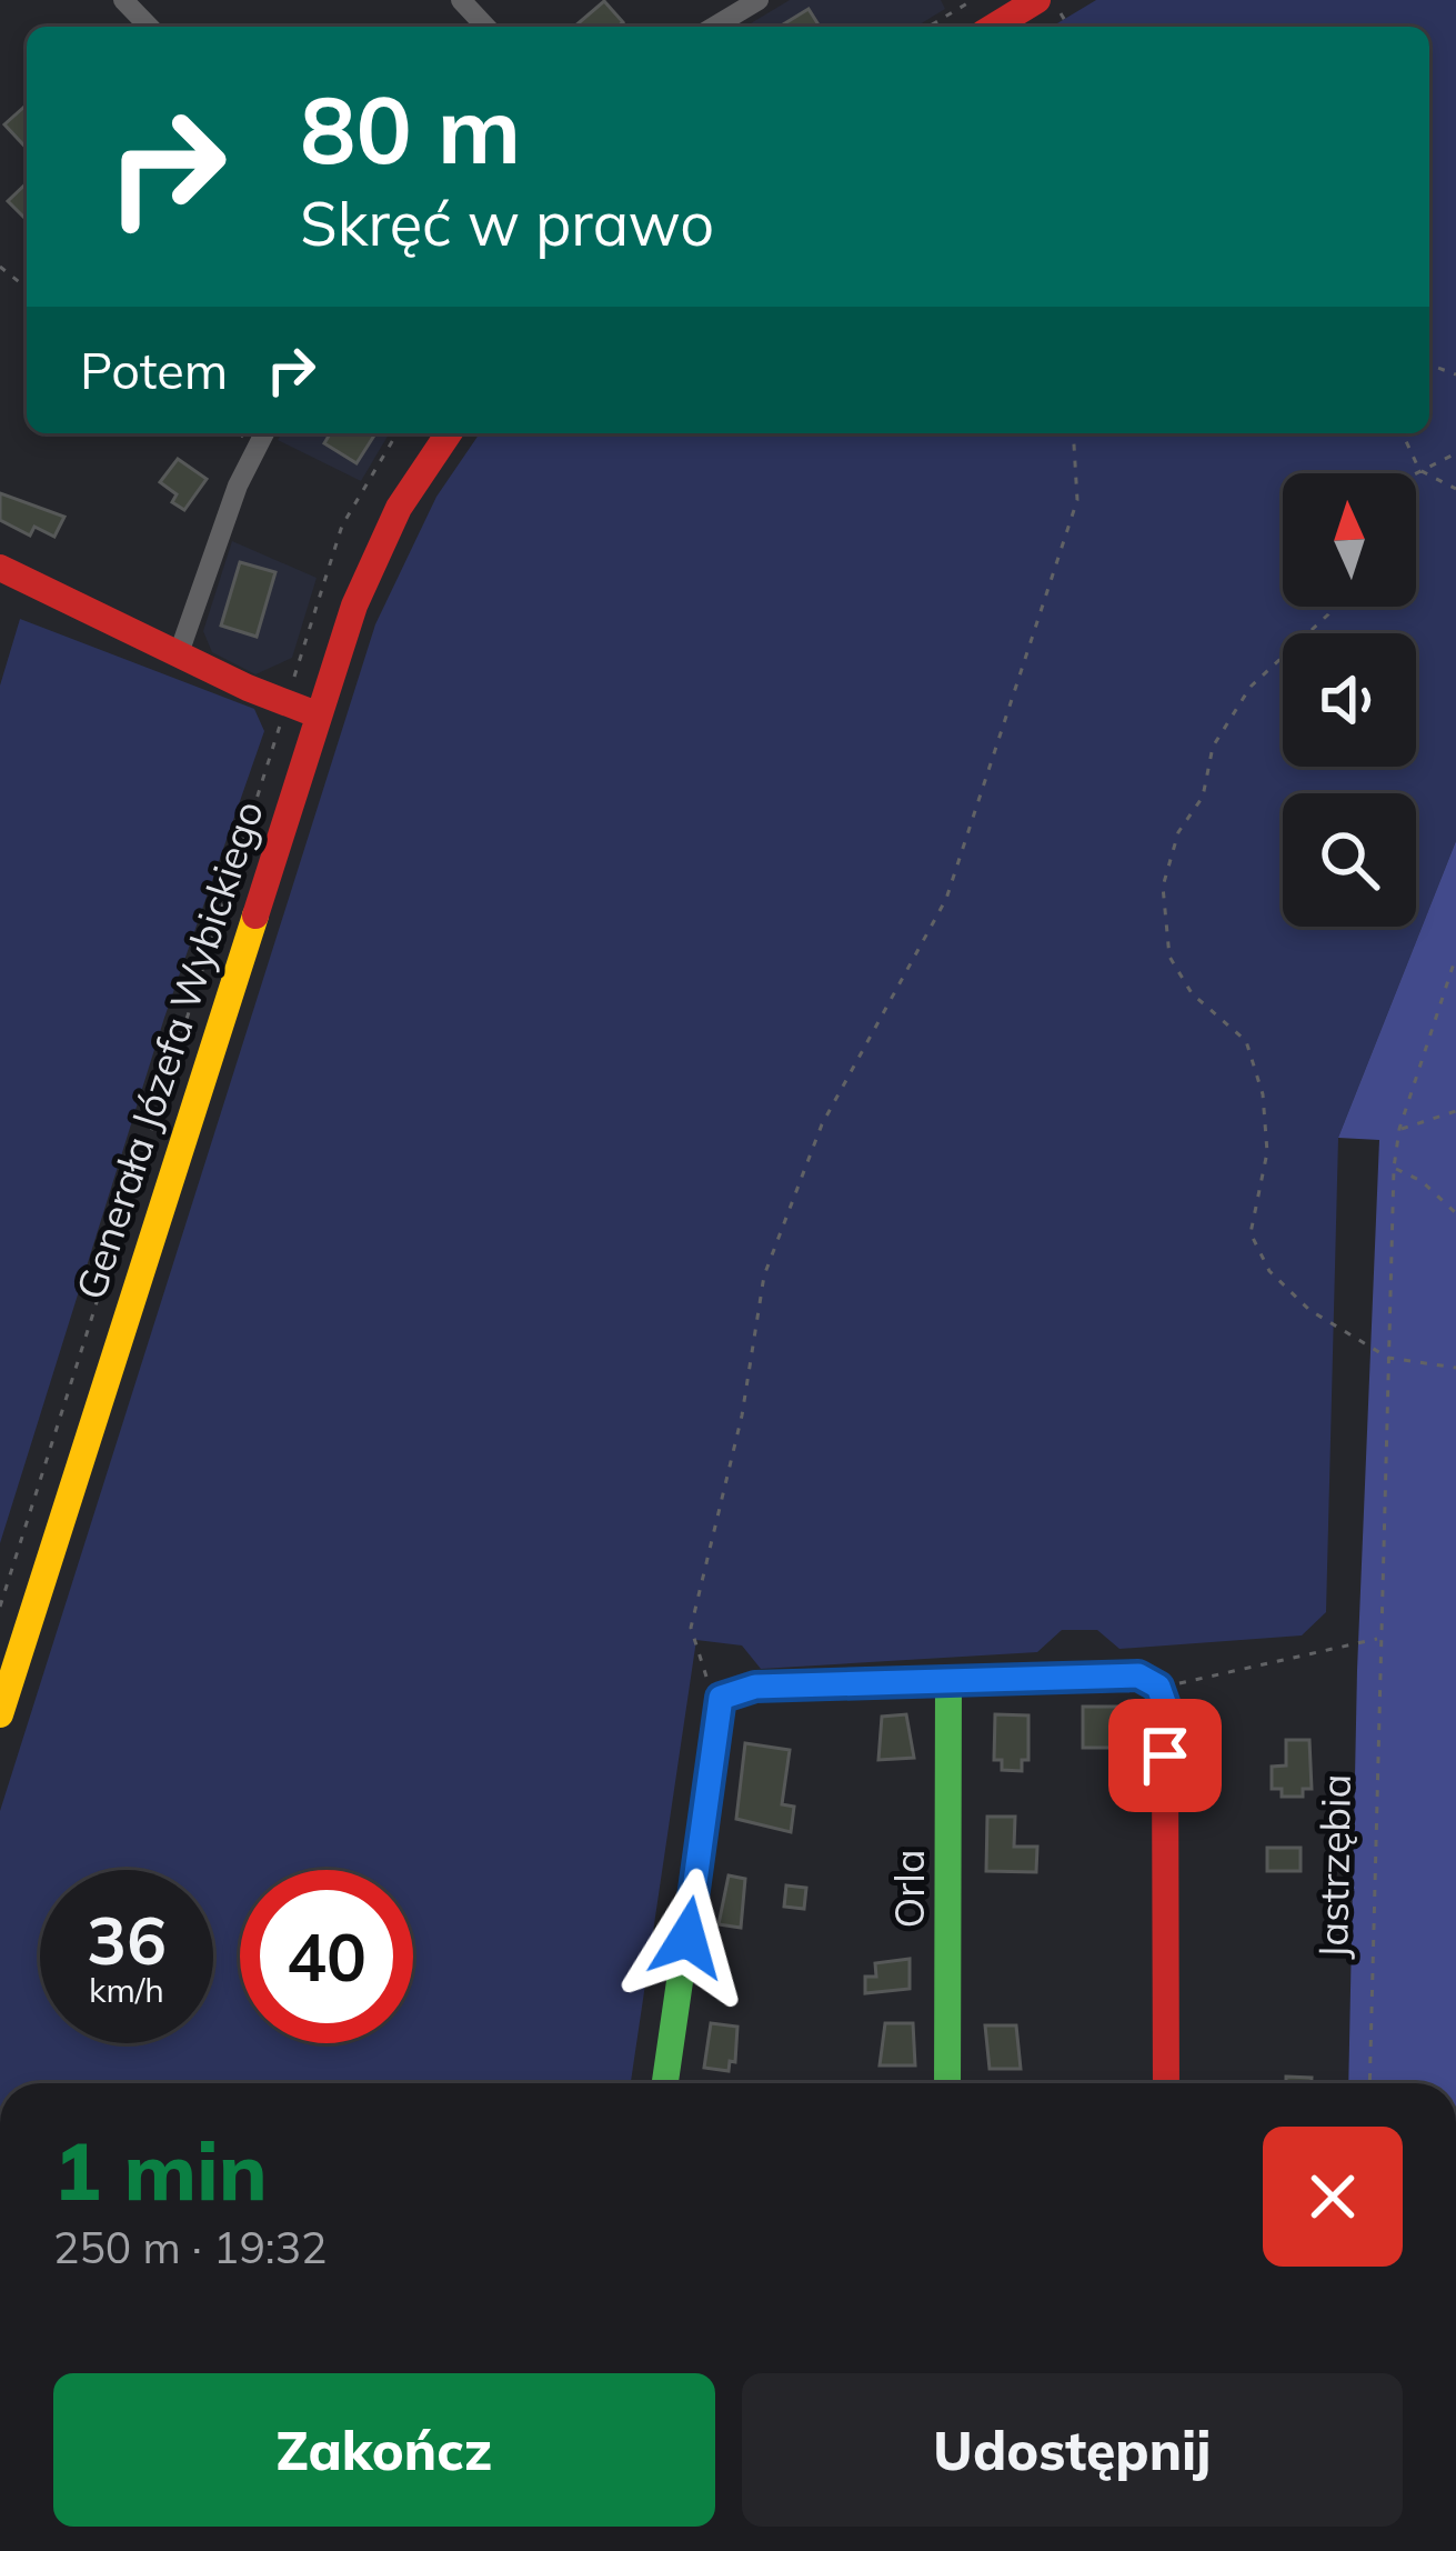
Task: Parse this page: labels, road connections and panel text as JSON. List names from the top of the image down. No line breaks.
{"streets":{"street":["Generała Józefa Wybickiego","Orla"],"path":["Jastrzębia"]},"north":"top","page":{"turn":["80 m","Skręć w prawo"],"then":"Potem","speed":"36 km/h","limit":"40","heading":["1 min","250 m · 19:32"],"buttons":["Zakończ","Udostępnij"]}}
